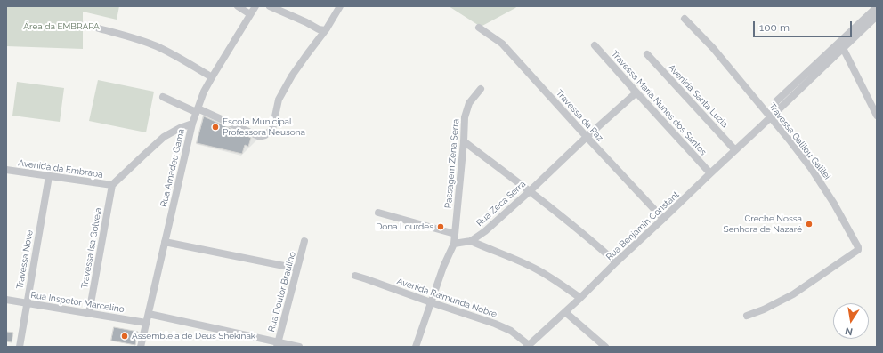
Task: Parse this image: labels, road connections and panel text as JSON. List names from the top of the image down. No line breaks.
{"streets":{"street":["Avenida Santa Luzia","Travessa Maria Nunes dos Santos","Travessa da Paz","Travessa Galileu Galilei","Passagem Zena Serra","Rua Amadeu Gama","Avenida da Embrapa","Rua Zeca Serra","Rua Benjamin Constant","Travessa Isa Golveia","Travessa Nove","Rua Doutor Braulino","Avenida Raimunda Nobre","Rua Inspetor Marcelino"]},"crossings":[["Avenida Santa Luzia","Rua Benjamin Constant"],["Travessa Maria Nunes dos Santos","Rua Zeca Serra"],["Travessa Maria Nunes dos Santos","Rua Benjamin Constant"],["Travessa da Paz","Rua Zeca Serra"],["Travessa da Paz","Rua Benjamin Constant"],["Travessa Galileu Galilei","Rua Benjamin Constant"],["Passagem Zena Serra","Rua Zeca Serra"],["Rua Amadeu Gama","Rua Inspetor Marcelino"],["Avenida da Embrapa","Travessa Isa Golveia"],["Avenida da Embrapa","Travessa Nove"],["Rua Benjamin Constant","Avenida Raimunda Nobre"],["Travessa Isa Golveia","Rua Inspetor Marcelino"],["Travessa Nove","Rua Inspetor Marcelino"]],"parks":["Área da EMBRAPA"],"places":["Escola Municipal Professora Neusona","Creche Nossa Senhora de Nazaré","Dona Lourdes","Assembleia de Deus Shekinak"],"scale_bar":"100 m","north":"bottom"}
